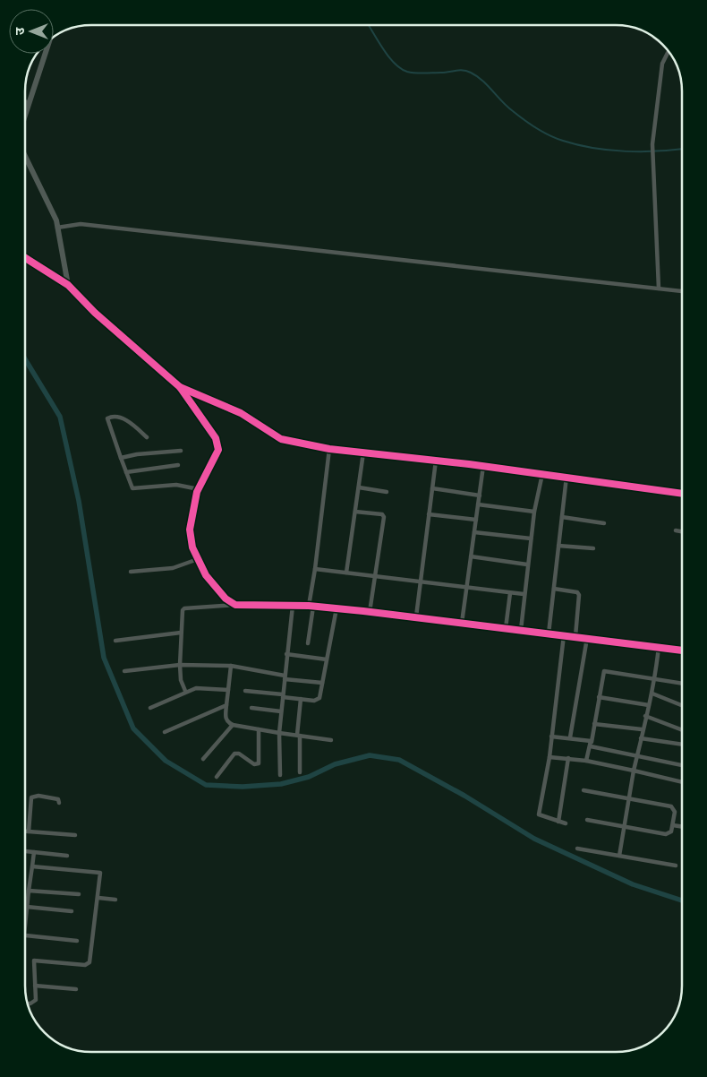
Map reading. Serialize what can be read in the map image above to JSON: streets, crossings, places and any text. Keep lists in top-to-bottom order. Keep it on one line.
{"north":"left"}
